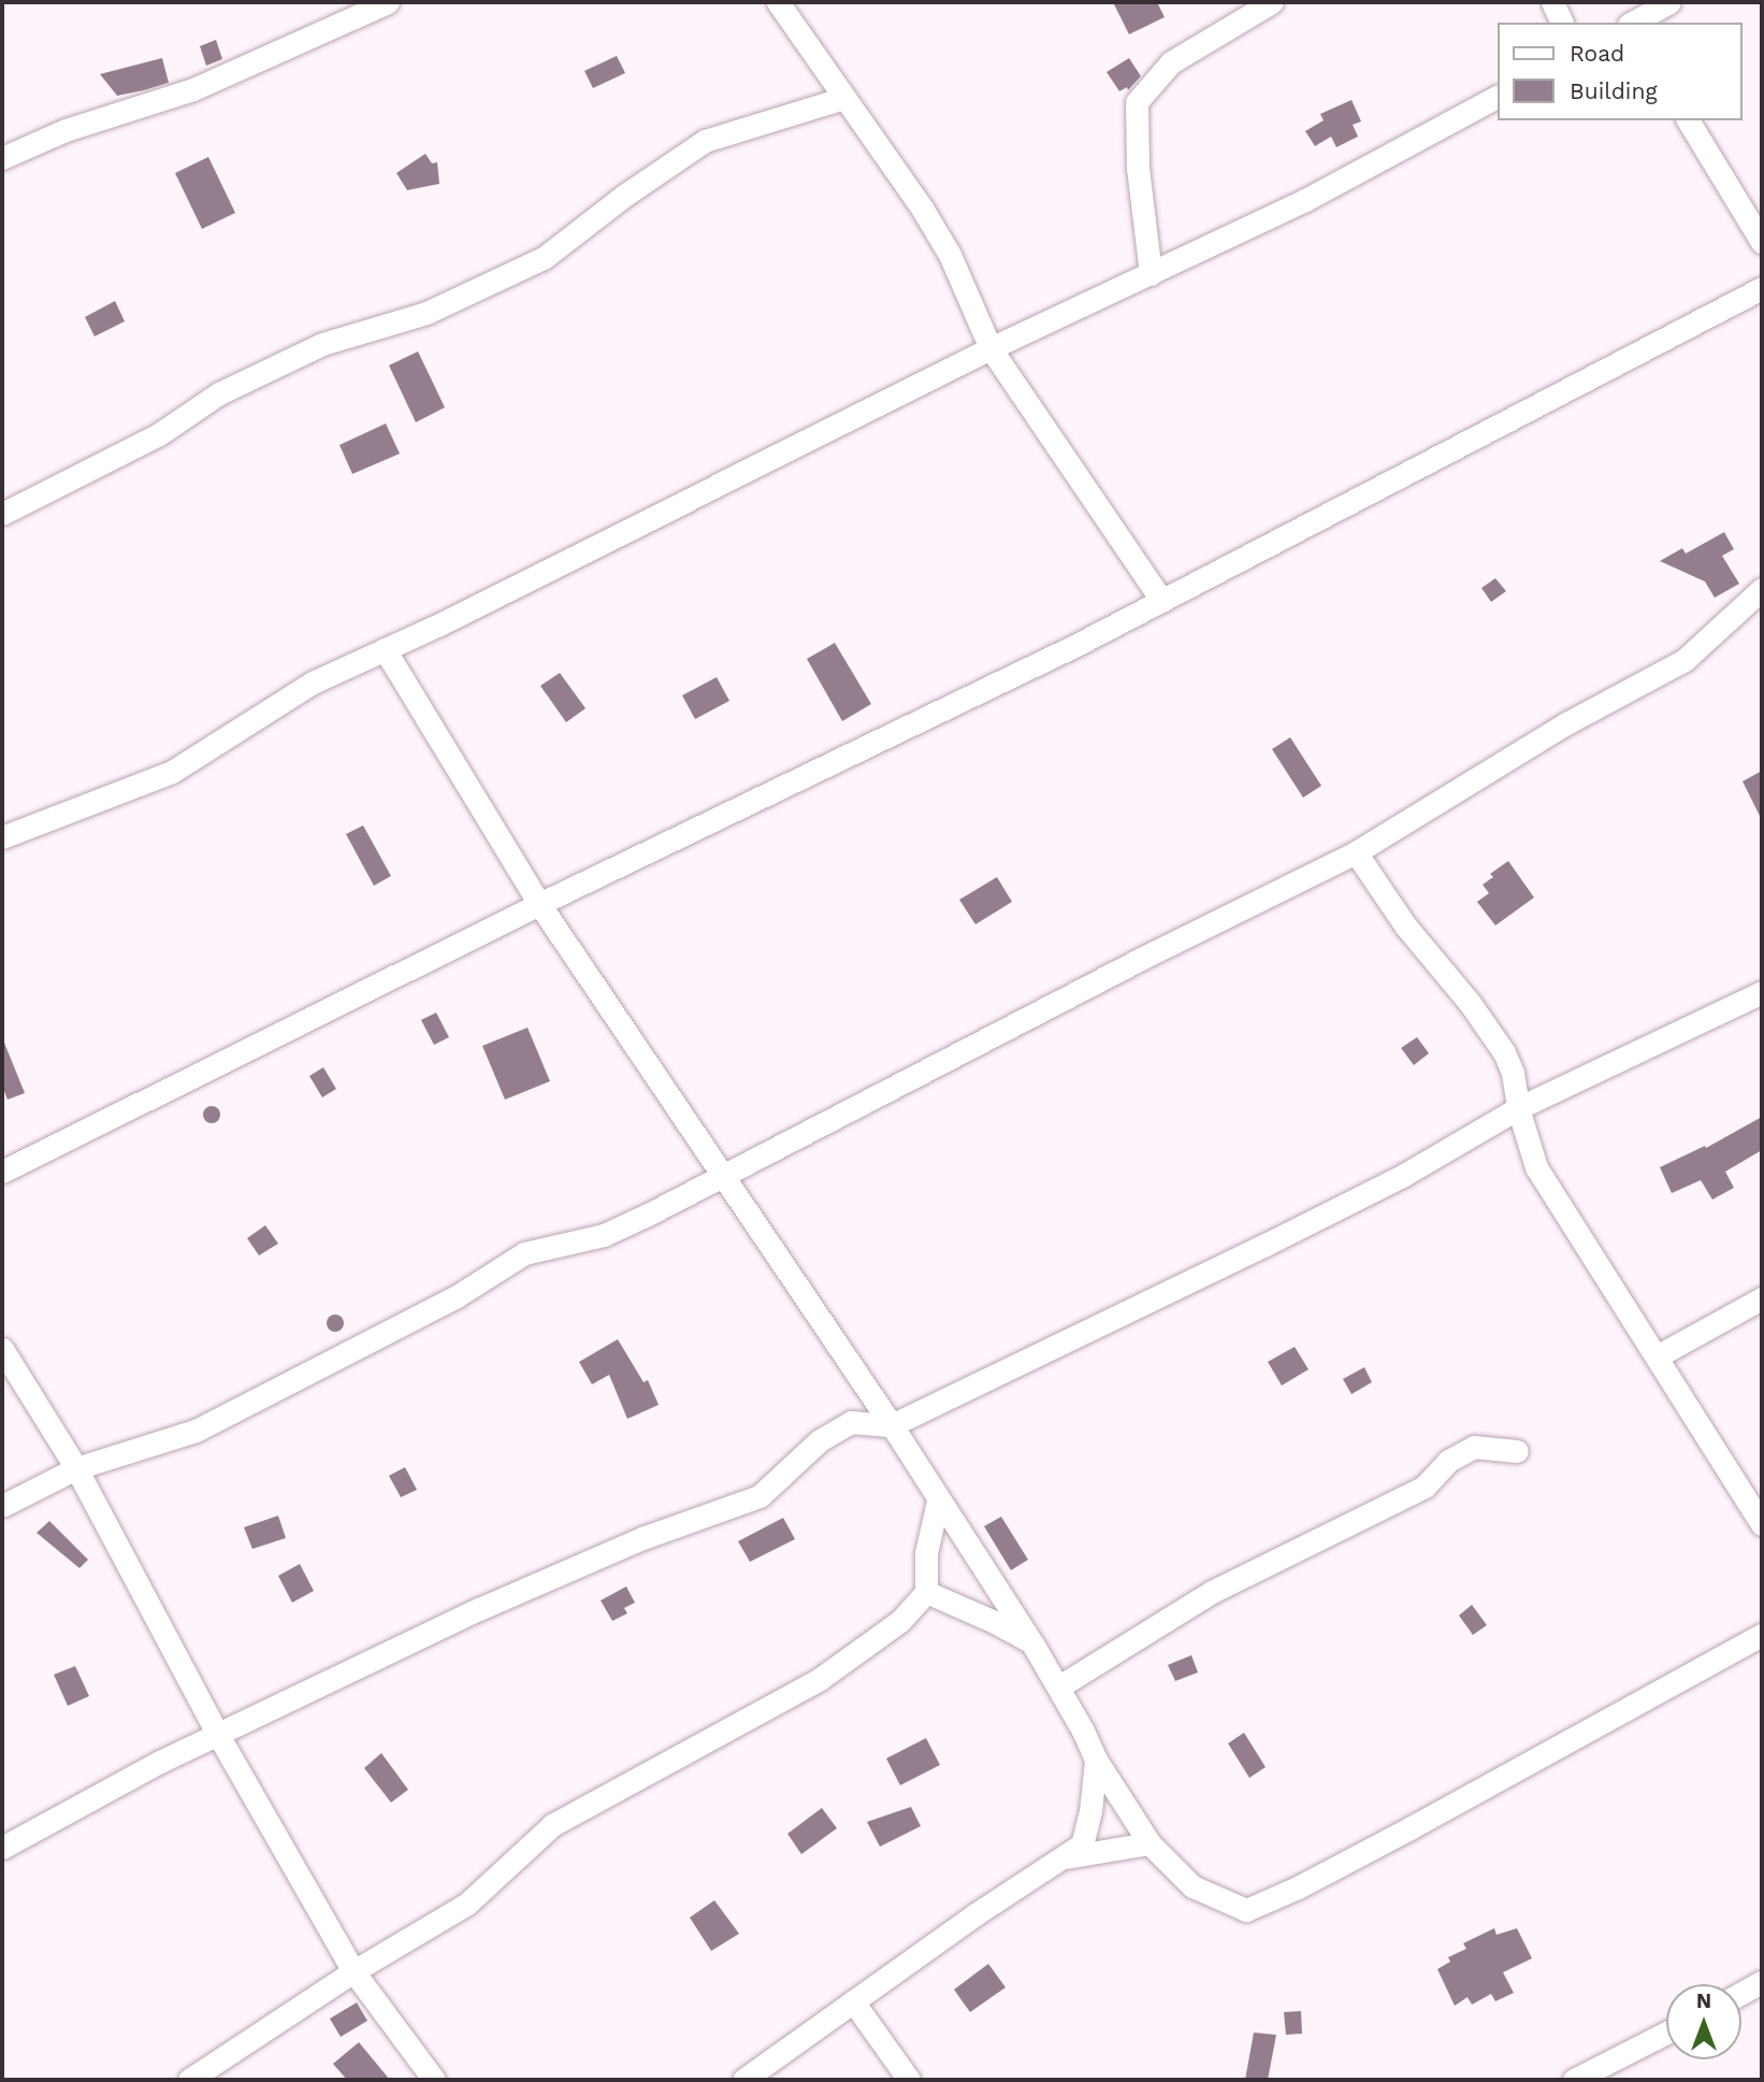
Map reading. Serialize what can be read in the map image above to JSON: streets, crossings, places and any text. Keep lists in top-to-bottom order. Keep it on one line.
{"legend":["Road","Building"],"north":"top"}
